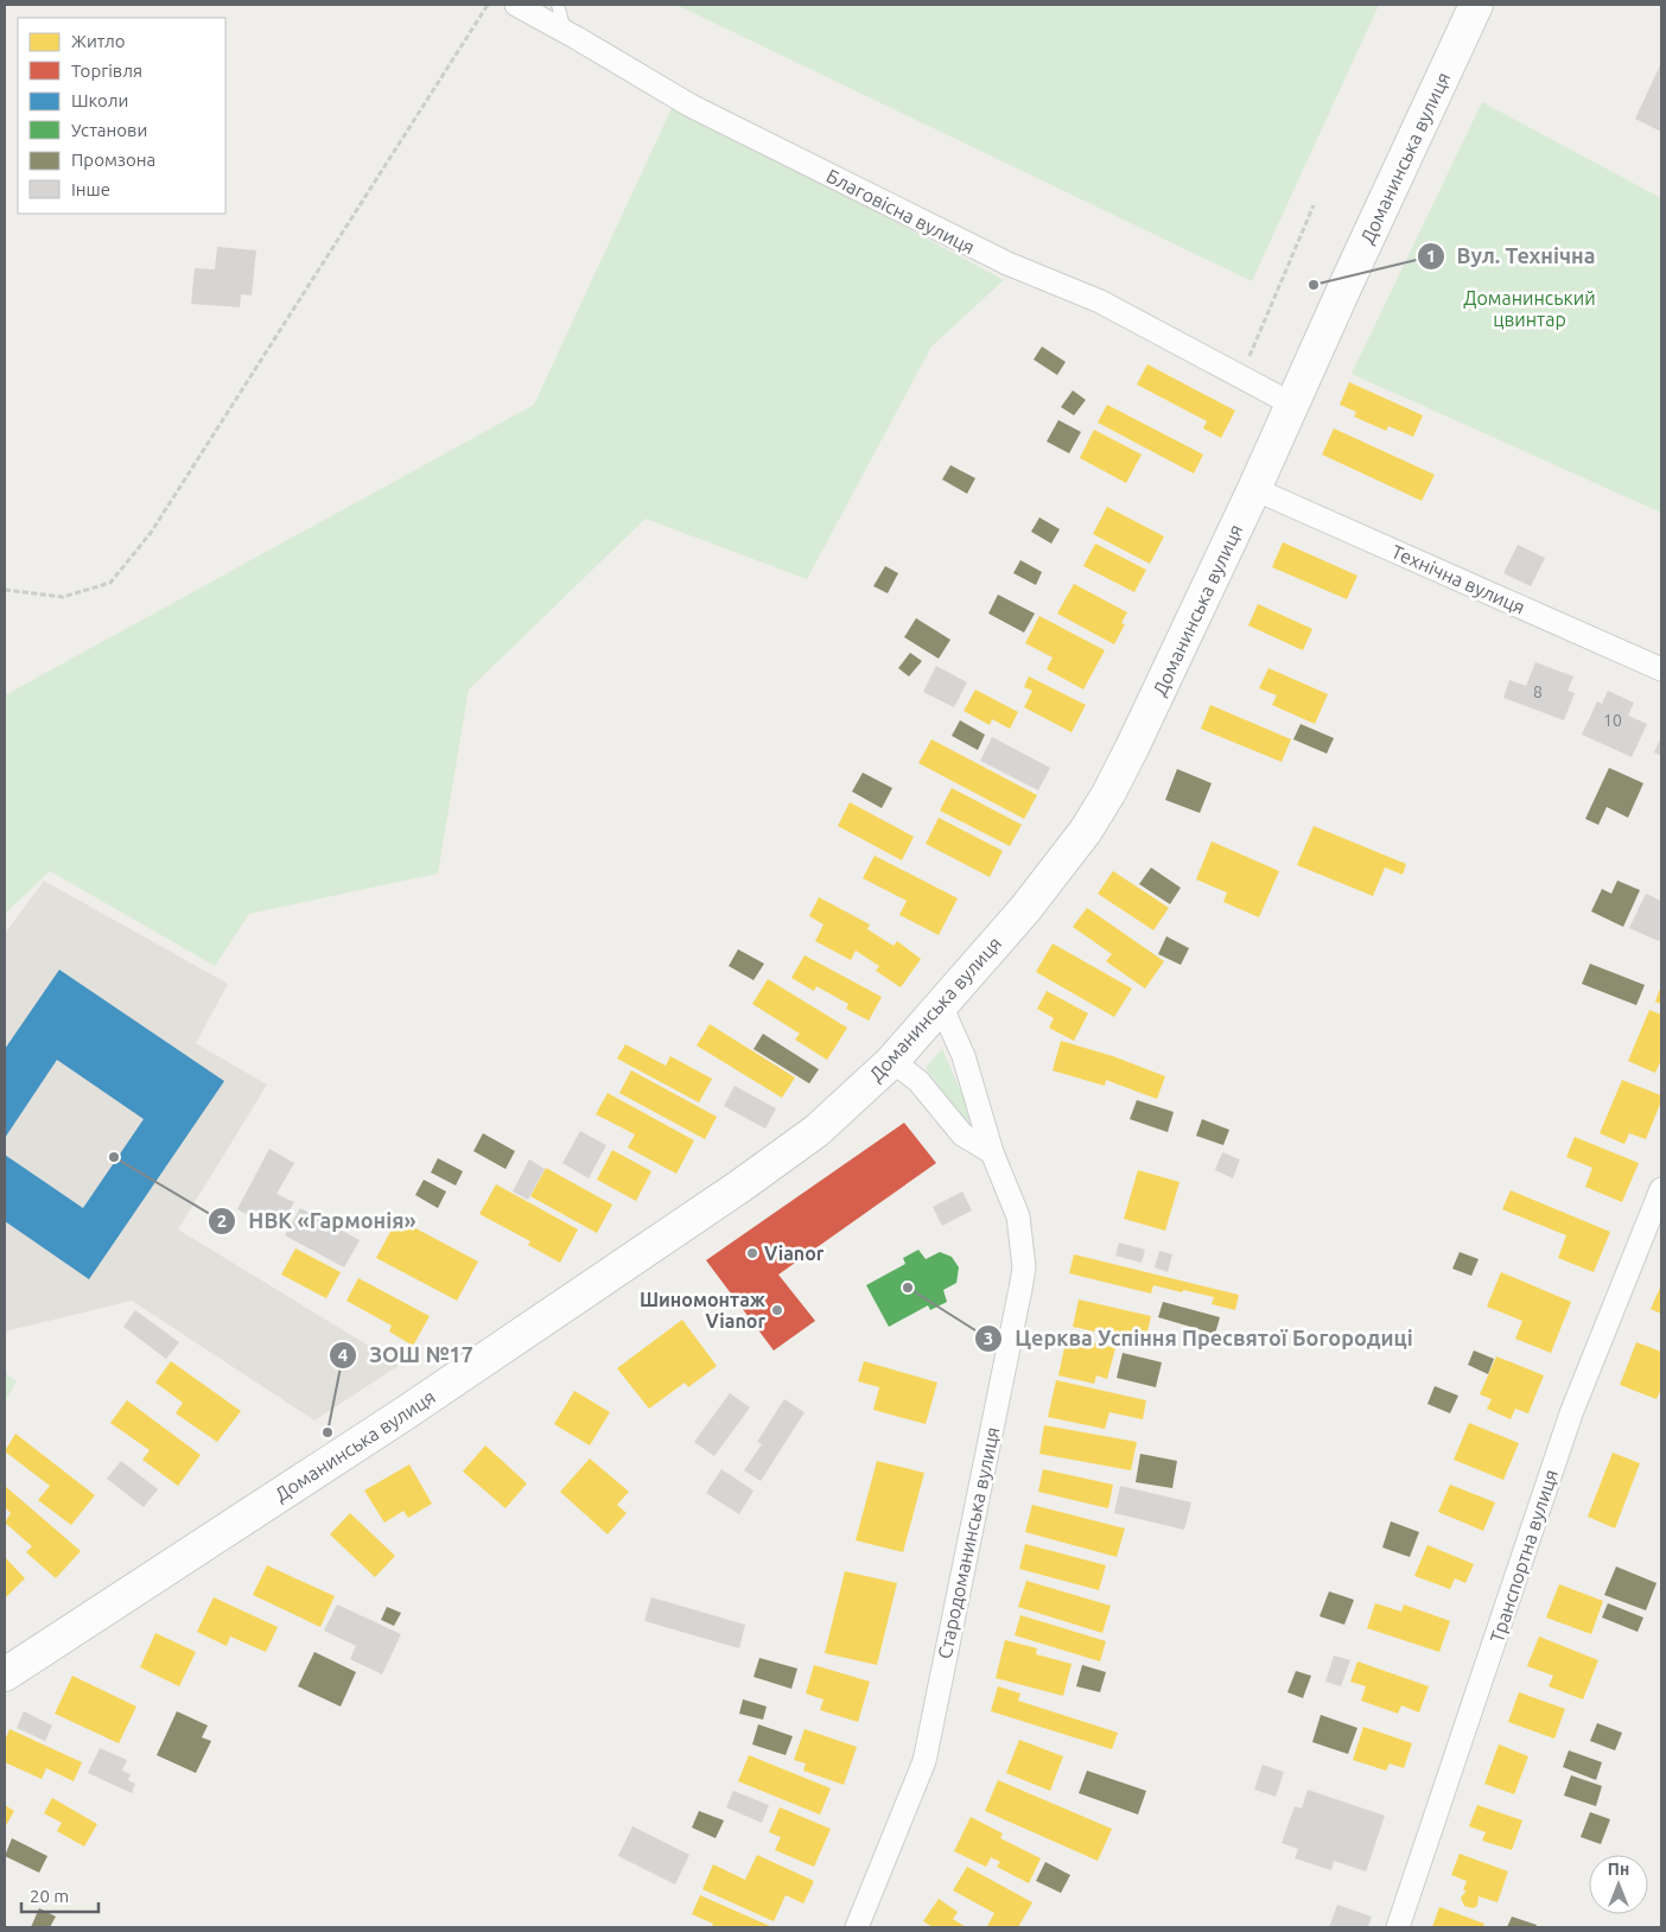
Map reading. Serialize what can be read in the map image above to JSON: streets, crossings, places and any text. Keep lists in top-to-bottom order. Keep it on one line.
{"streets":{"main road":["Доманинська вулиця"],"street":["Благовісна вулиця","Технічна вулиця","Стародоманинська вулиця","Транспортна вулиця"]},"crossings":[["Доманинська вулиця","Благовісна вулиця"],["Доманинська вулиця","Технічна вулиця"],["Доманинська вулиця","Стародоманинська вулиця"]],"parks":["Доманинський цвинтар"],"places":["Вул. Технічна","НВК «Гармонія»","Vianor","Церква Успіння Пресвятої Богородиці","Шиномонтаж Vianor","ЗОШ №17"],"house_numbers":["8","10"],"legend":["Житло","Торгівля","Школи","Установи","Промзона","Інше"],"scale_bar":"20 m","north":"top"}
